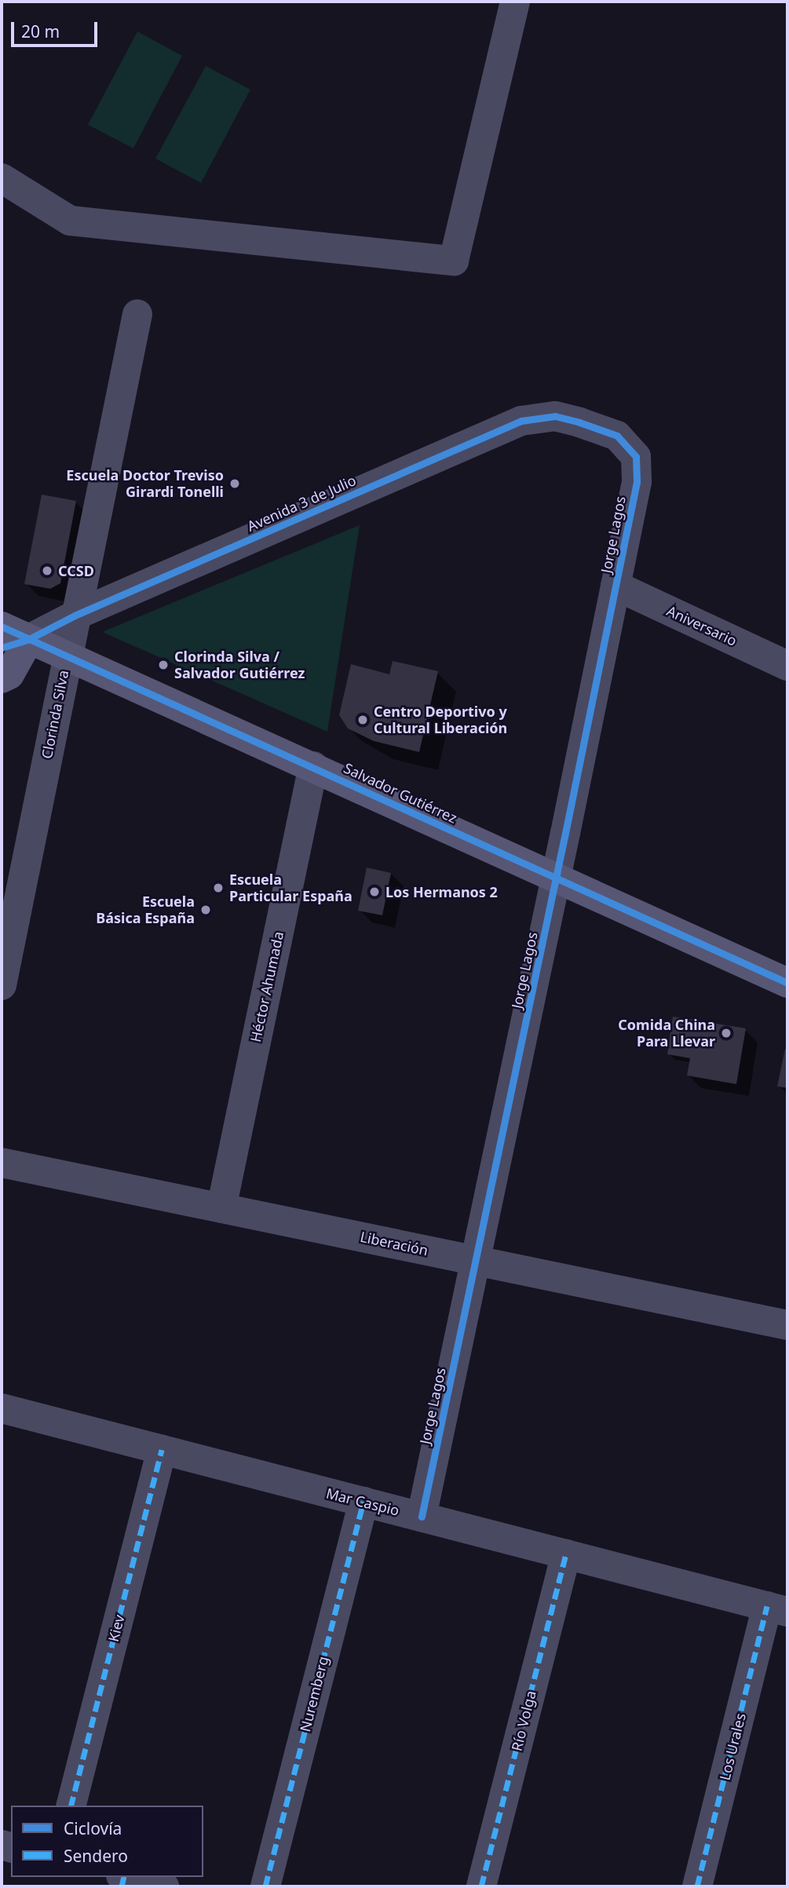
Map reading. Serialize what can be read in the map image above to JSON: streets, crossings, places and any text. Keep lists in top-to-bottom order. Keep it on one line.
{"streets":{"main road":["Salvador Gutiérrez"],"street":["Avenida 3 de Julio","Jorge Lagos","Aniversario","Clorinda Silva","Héctor Ahumada","Liberación","Mar Caspio","Kiev","Nuremberg","Río Volga","Los Urales"]},"crossings":[["Avenida 3 de Julio","Jorge Lagos"],["Avenida 3 de Julio","Clorinda Silva"],["Avenida 3 de Julio","Salvador Gutiérrez"],["Jorge Lagos","Aniversario"],["Jorge Lagos","Salvador Gutiérrez"],["Jorge Lagos","Liberación"],["Jorge Lagos","Mar Caspio"],["Clorinda Silva","Salvador Gutiérrez"],["Salvador Gutiérrez","Héctor Ahumada"],["Héctor Ahumada","Liberación"],["Mar Caspio","Kiev"],["Mar Caspio","Nuremberg"],["Mar Caspio","Río Volga"],["Mar Caspio","Los Urales"]],"places":["Escuela Doctor Treviso Girardi Tonelli","CCSD","Clorinda Silva / Salvador Gutiérrez","Centro Deportivo y Cultural Liberación","Escuela Particular España","Los Hermanos 2","Escuela Básica España","Comida China Para Llevar"],"legend":["Ciclovía","Sendero"],"scale_bar":"20 m"}
